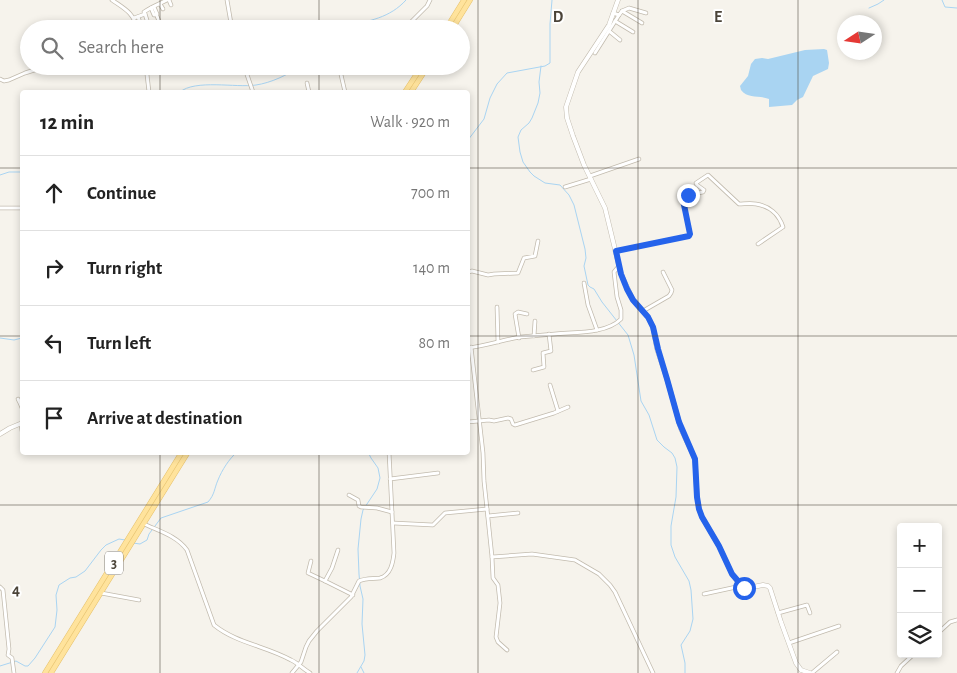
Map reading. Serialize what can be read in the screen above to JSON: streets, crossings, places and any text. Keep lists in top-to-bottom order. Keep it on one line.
{"streets":{"main road":["3"]},"north":"left","page":{"search":"Search here","heading":["12 min","Walk · 920 m"],"list":[["Continue","700 m"],["Turn right","140 m"],["Turn left","80 m"],"Arrive at destination"],"map_buttons":["+","−"]},"grid":{"columns":["D","E"],"rows":["4"]}}
